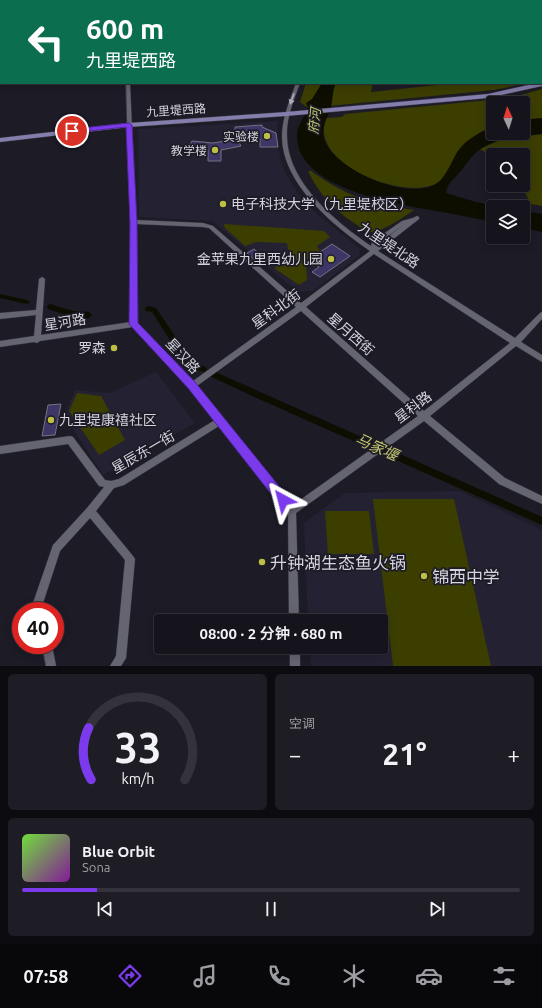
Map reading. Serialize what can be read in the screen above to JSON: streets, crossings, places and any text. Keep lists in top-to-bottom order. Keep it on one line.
{"streets":{"main road":["九里堤西路"],"street":["九里堤北路","星科北街","星河路","星月西街","星汉路","星科路","星辰东一街"]},"crossings":[["九里堤北路","星科北街"],["九里堤北路","星科路"],["星科北街","星月西街"],["星科北街","星汉路"],["星河路","星汉路"],["星月西街","星科路"],["星汉路","星科路"],["星汉路","星辰东一街"]],"water":["府河","马家堰"],"places":["实验楼","教学楼","电子科技大学（九里堤校区）","金苹果九里西幼儿园","罗森","九里堤康禧社区","升钟湖生态鱼火锅","锦西中学"],"north":"top","page":{"turn":["600 m","九里堤西路"],"limit":"40","trip":"08:00 · 2 分钟 · 680 m","tile":"空调","heat":["−","21°","+"],"song":["Blue Orbit","Sona"],"tabs":"07:58","gauge":["33","km/h"]}}
